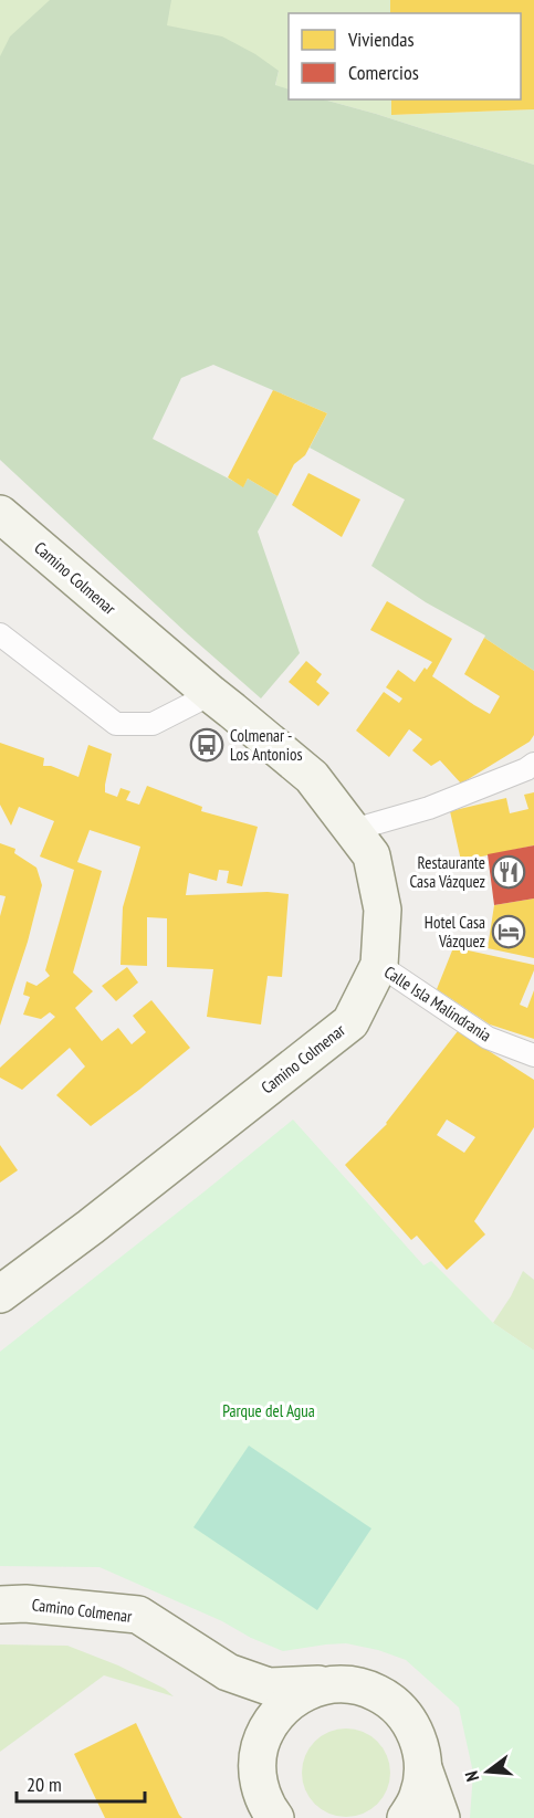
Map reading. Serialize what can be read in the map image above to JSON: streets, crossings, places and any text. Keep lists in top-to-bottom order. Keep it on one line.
{"streets":{"main road":["Camino Colmenar"],"lane":["Calle Isla Malindrania"]},"crossings":[["Camino Colmenar","Calle Isla Malindrania"]],"parks":["Parque del Agua"],"places":{"bus stop":["Colmenar - Los Antonios"],"restaurant":["Restaurante Casa Vázquez"],"hotel":["Hotel Casa Vázquez"]},"legend":["Viviendas","Comercios"],"scale_bar":"20 m","north":"left"}
